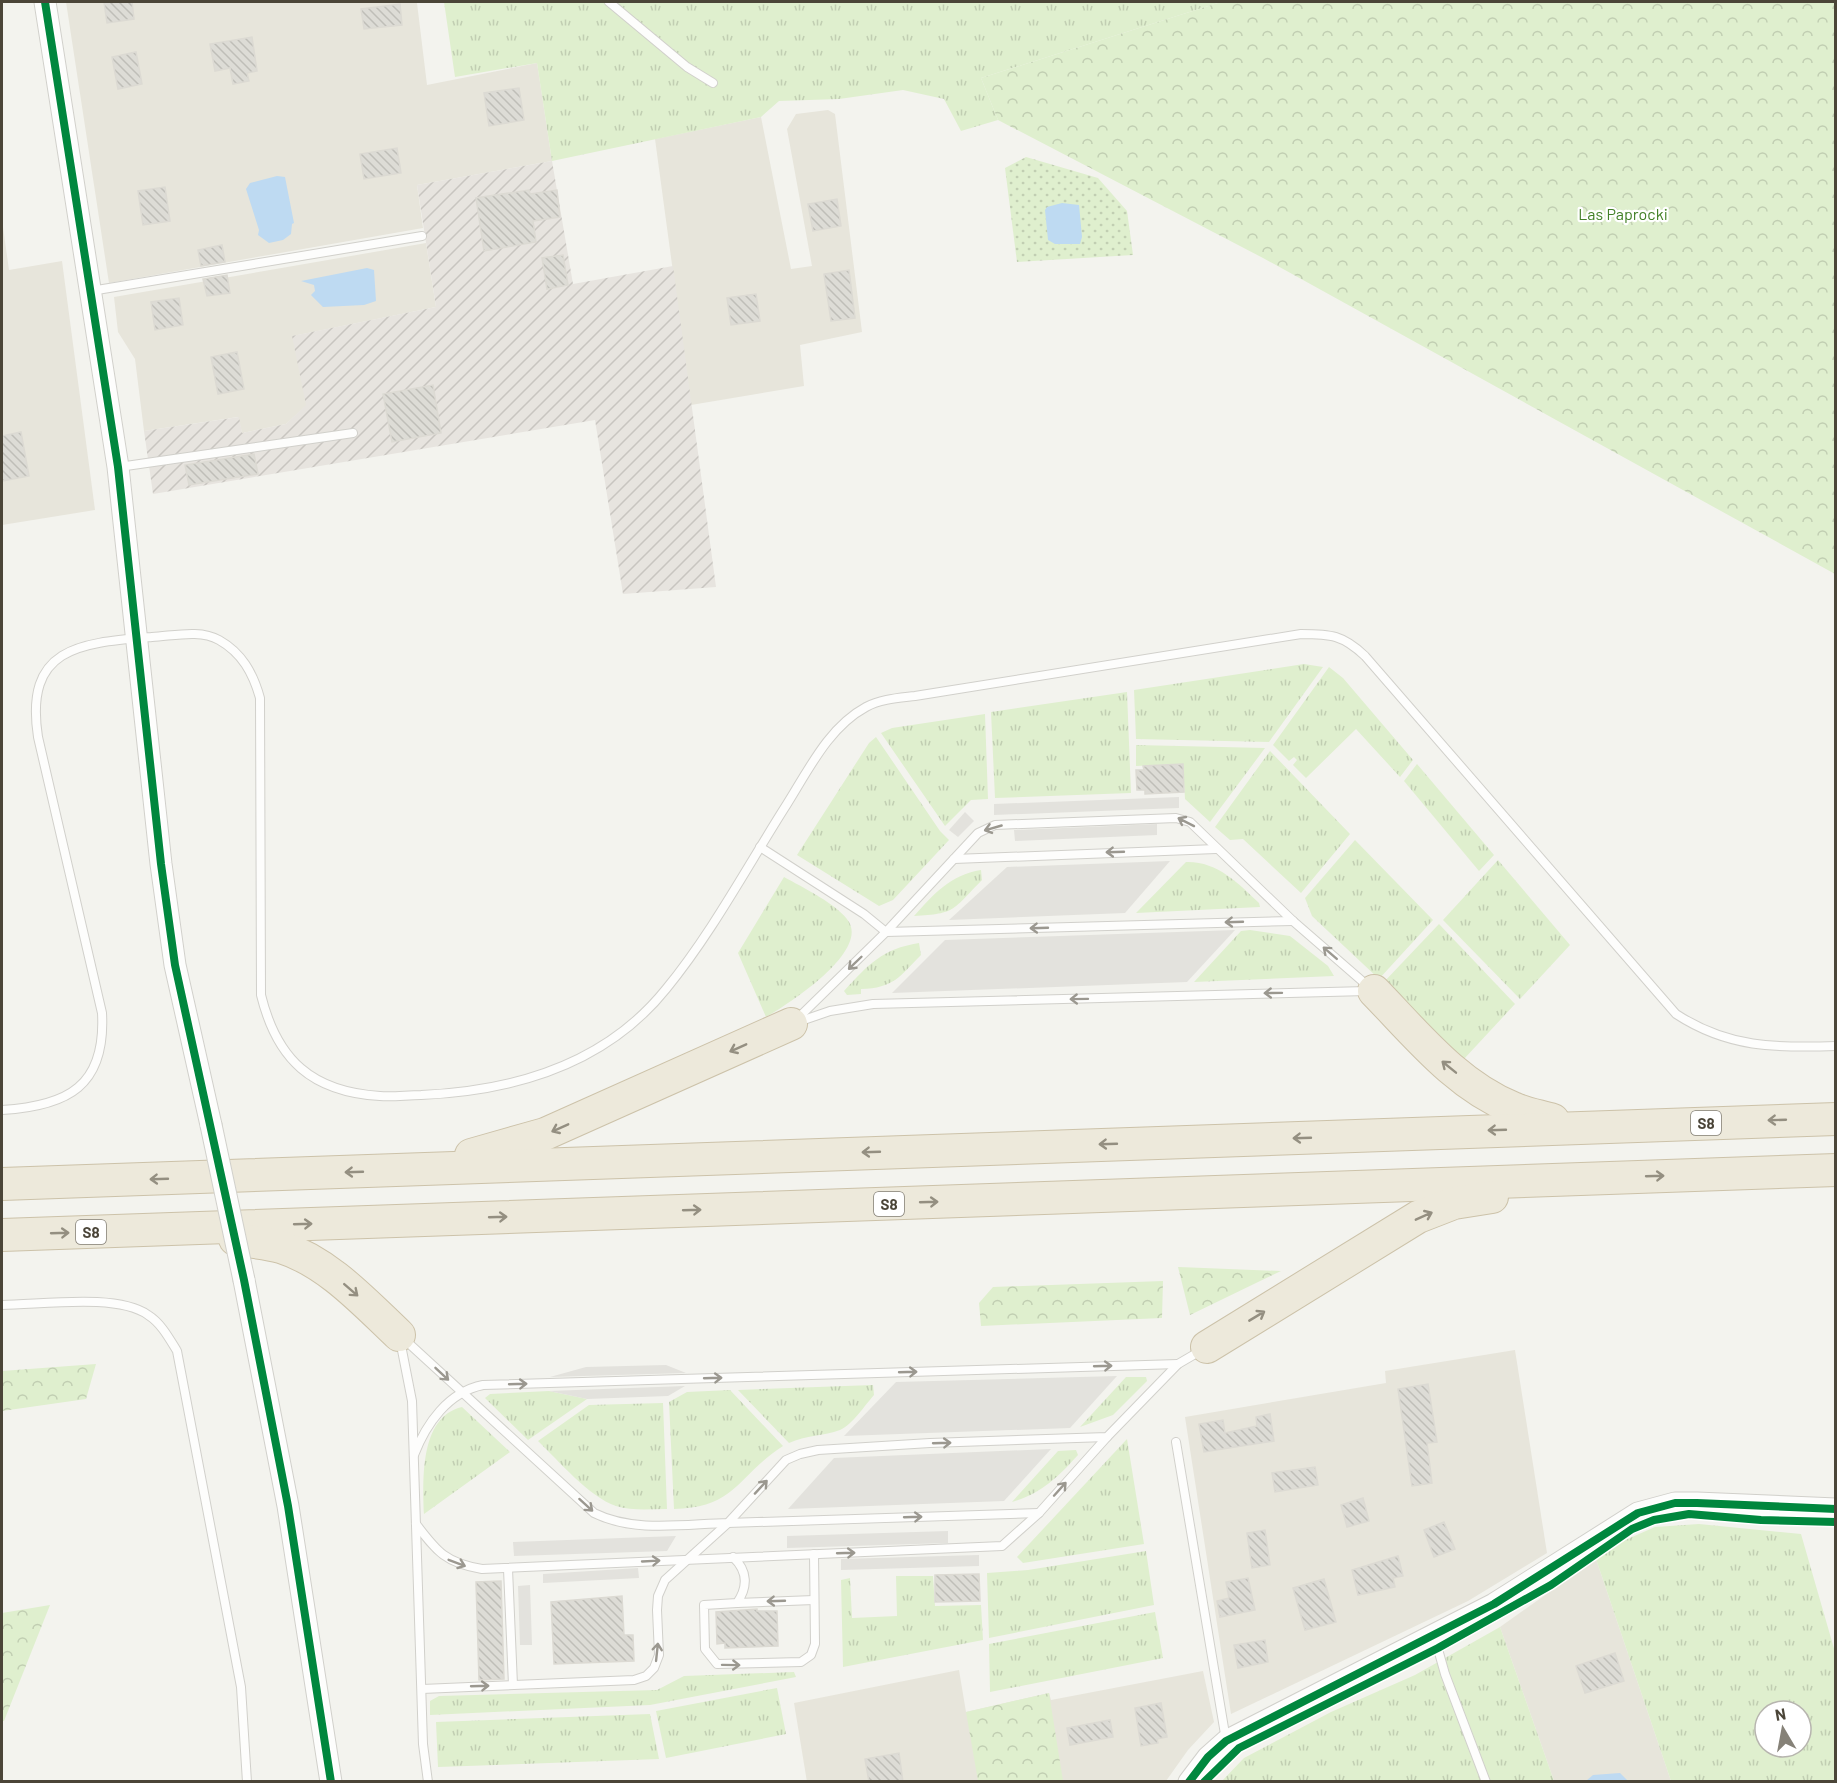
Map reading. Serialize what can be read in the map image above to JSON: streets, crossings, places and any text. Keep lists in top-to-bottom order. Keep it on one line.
{"streets":{"highway":["S8"]},"parks":["Las Paprocki"],"north":"top"}
